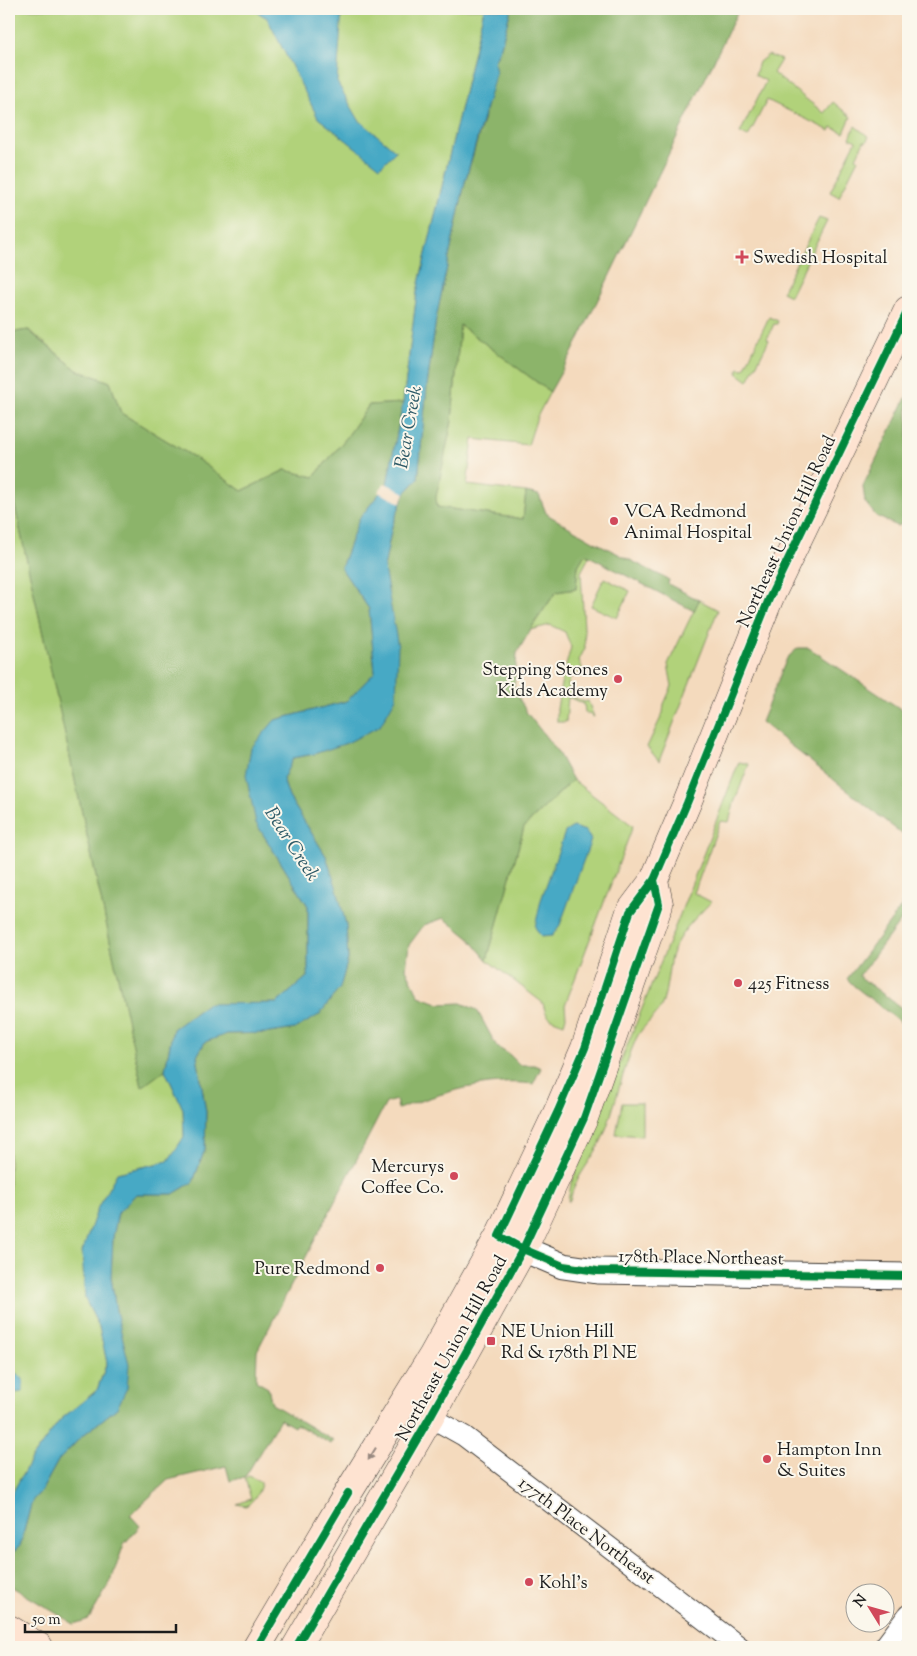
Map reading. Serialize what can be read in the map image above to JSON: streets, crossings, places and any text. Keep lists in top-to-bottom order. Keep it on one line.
{"streets":{"main road":["Northeast Union Hill Road"],"street":["178th Place Northeast","177th Place Northeast"]},"crossings":[["Northeast Union Hill Road","178th Place Northeast"],["Northeast Union Hill Road","177th Place Northeast"]],"water":["Bear Creek"],"places":{"health":["Swedish Hospital"],"other":["VCA Redmond Animal Hospital","Stepping Stones Kids Academy","425 Fitness","Mercurys Coffee Co.","Pure Redmond","Hampton Inn & Suites","Kohl's"],"transit":["NE Union Hill Rd & 178th Pl NE"]},"scale_bar":"50 m","north":"top left"}
